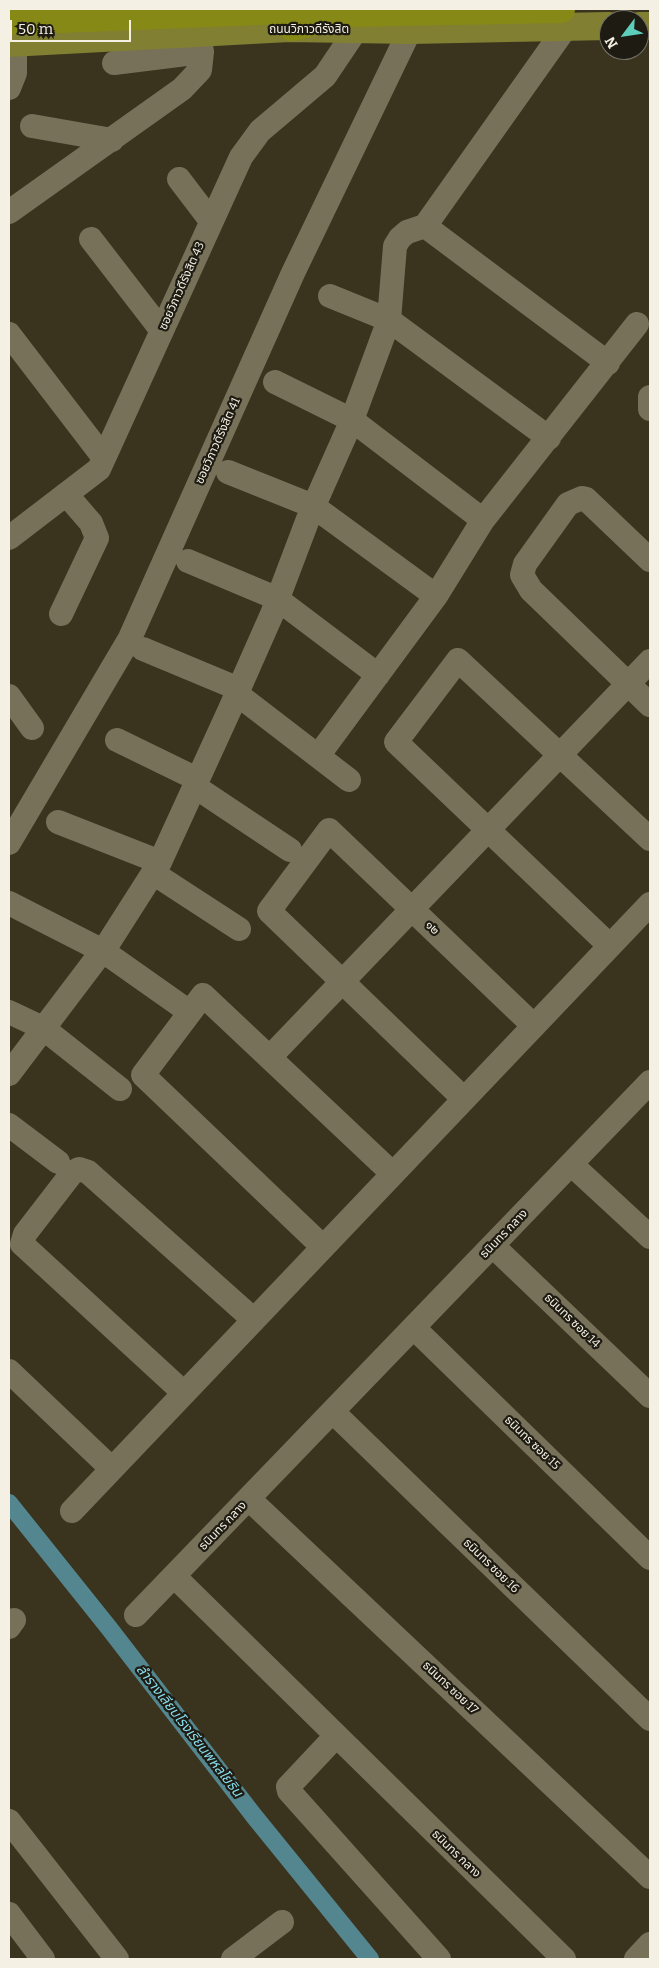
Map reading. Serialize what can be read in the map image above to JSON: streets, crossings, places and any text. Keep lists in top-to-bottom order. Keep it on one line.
{"streets":{"highway":["ถนนวิภาวดีรังสิต"],"street":["ซอยวิภาวดีรังสิต 43","ซอยวิภาวดีรังสิต 41","๑๒","ธนินทร กลาง","ธนินทร ซอย 14","ธนินทร ซอย 15","ธนินทร ซอย 16","ธนินทร ซอย 17"]},"crossings":[["ถนนวิภาวดีรังสิต","ซอยวิภาวดีรังสิต 43"],["ถนนวิภาวดีรังสิต","ซอยวิภาวดีรังสิต 41"],["ธนินทร กลาง","ธนินทร ซอย 14"],["ธนินทร กลาง","ธนินทร ซอย 15"],["ธนินทร กลาง","ธนินทร ซอย 16"],["ธนินทร กลาง","ธนินทร ซอย 17"]],"water":["ลำรางเลียบโรงเรียนพหลโยธิน"],"scale_bar":"50 m","north":"bottom left"}
